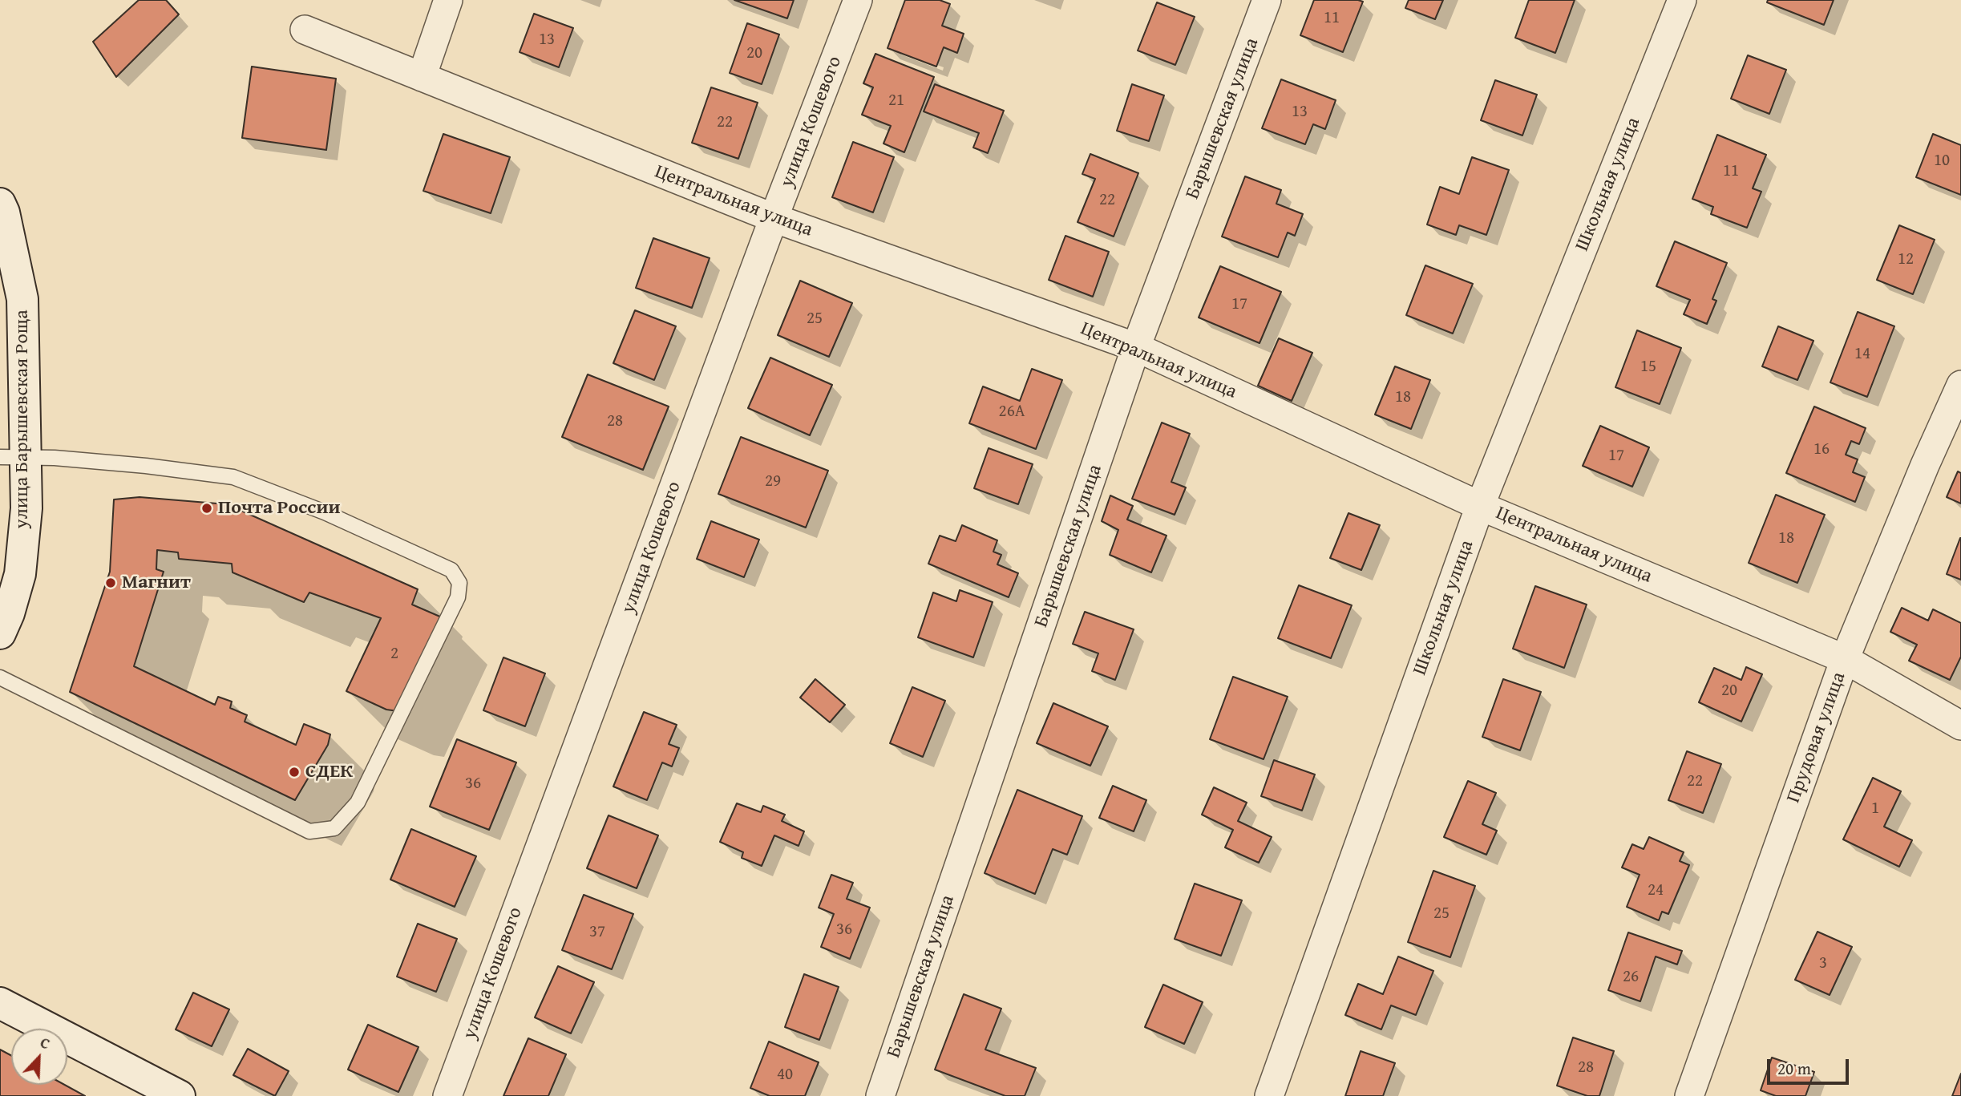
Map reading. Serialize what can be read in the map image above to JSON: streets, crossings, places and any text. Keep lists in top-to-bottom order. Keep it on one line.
{"streets":{"street":["Барышевская улица","улица Кошевого","Школьная улица","Центральная улица","улица Барышевская Роща","Прудовая улица"]},"crossings":[["Барышевская улица","Центральная улица"],["улица Кошевого","Центральная улица"],["Школьная улица","Центральная улица"],["Центральная улица","Прудовая улица"]],"places":["Почта России","Магнит","СДЕК"],"house_numbers":["11","13","20","21","13","22","10","11","22","12","17","25","14","15","18","26А","28","16","17","29","18","2","20","22","36","1","24","25","36","37","3","26","28","40"],"scale_bar":"20 m","north":"top right"}
